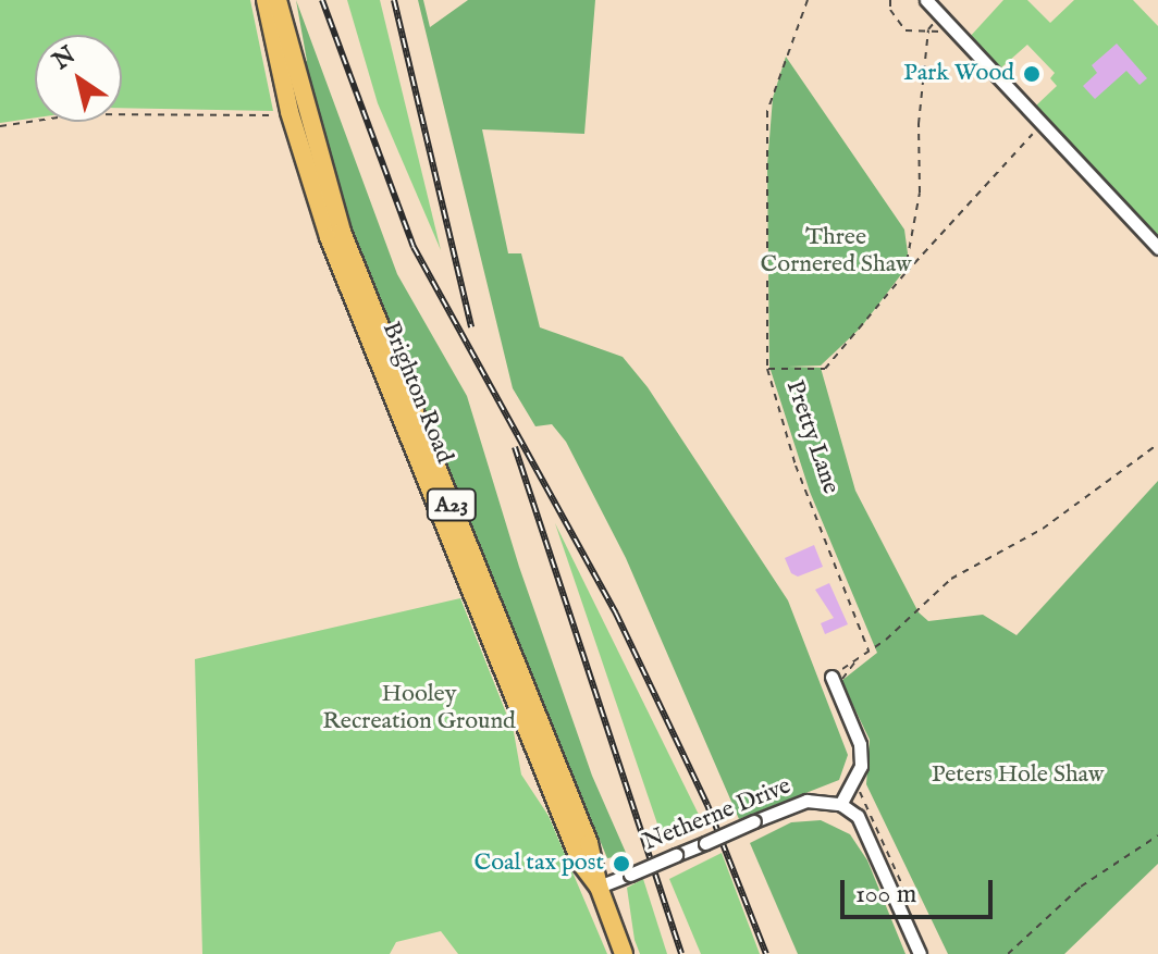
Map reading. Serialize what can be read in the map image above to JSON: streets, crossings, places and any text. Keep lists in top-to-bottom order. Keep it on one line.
{"streets":{"highway":["Brighton Road","A23"],"street":["Netherne Drive"],"path":["Pretty Lane"]},"crossings":[["Brighton Road","Netherne Drive"]],"parks":["Three Cornered Shaw","Hooley Recreation Ground","Peters Hole Shaw"],"places":["Park Wood","Coal tax post"],"scale_bar":"100 m","north":"top left"}
